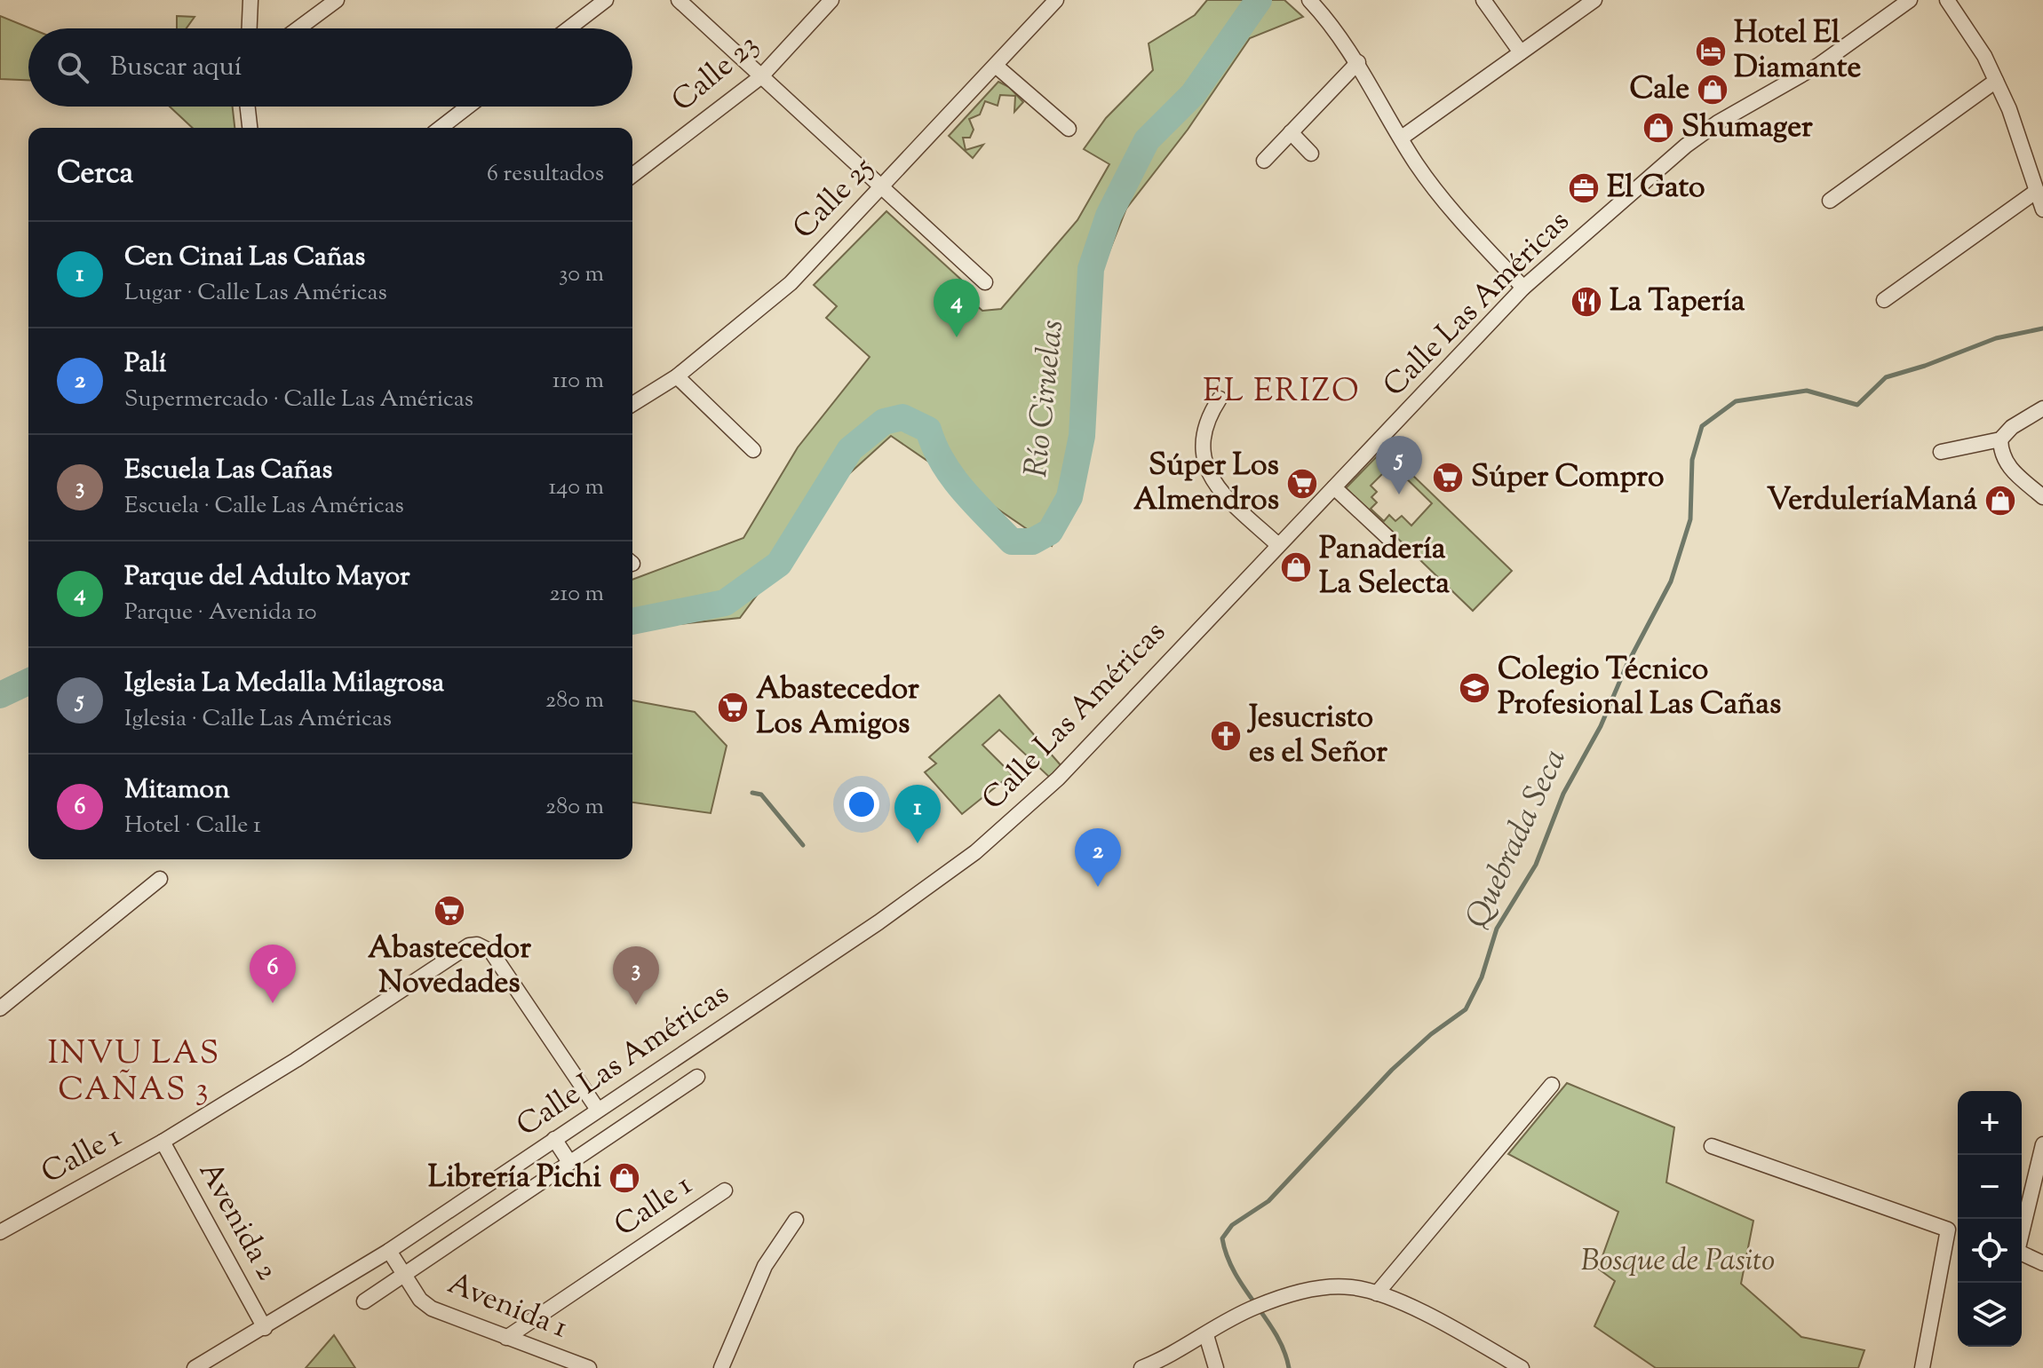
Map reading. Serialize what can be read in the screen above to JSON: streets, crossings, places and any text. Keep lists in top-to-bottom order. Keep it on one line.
{"streets":{"street":["Calle 23","Calle 25","Calle Las Américas","Calle 1","Avenida 2","Avenida 1"]},"crossings":[["Calle Las Américas","Calle 1"],["Calle Las Américas","Avenida 2"],["Calle Las Américas","Avenida 1"],["Calle 1","Avenida 2"],["Calle 1","Avenida 1"]],"districts":["EL ERIZO","INVU LAS CAÑAS 3"],"water":["Río Ciruelas","Quebrada Seca"],"parks":["Bosque de Pasito"],"places":{"hotel":["Hotel El Diamante"],"shop":["Cale","Shumager","VerduleríaManá","Panadería La Selecta","Librería Pichi"],"office":["El Gato"],"restaurant":["La Tapería"],"supermarket":["Súper Compro","Súper Los Almendros","Abastecedor Los Amigos","Abastecedor Novedades"],"school or university":["Colegio Técnico Profesional Las Cañas"],"church":["Jesucristo es el Señor"]},"page":{"search":"Buscar aquí","heading":["Cerca","6 resultados"],"list":[{"mark":"1","name":"Cen Cinai Las Cañas","note":"Lugar · Calle Las Américas","value":"30 m"},{"mark":"2","name":"Palí","note":"Supermercado · Calle Las Américas","value":"110 m"},{"mark":"3","name":"Escuela Las Cañas","note":"Escuela · Calle Las Américas","value":"140 m"},{"mark":"4","name":"Parque del Adulto Mayor","note":"Parque · Avenida 10","value":"210 m"},{"mark":"5","name":"Iglesia La Medalla Milagrosa","note":"Iglesia · Calle Las Américas","value":"280 m"},{"mark":"6","name":"Mitamon","note":"Hotel · Calle 1","value":"280 m"}],"pins":["4","5","1","2","6","3"],"map_buttons":["+","−"]}}
